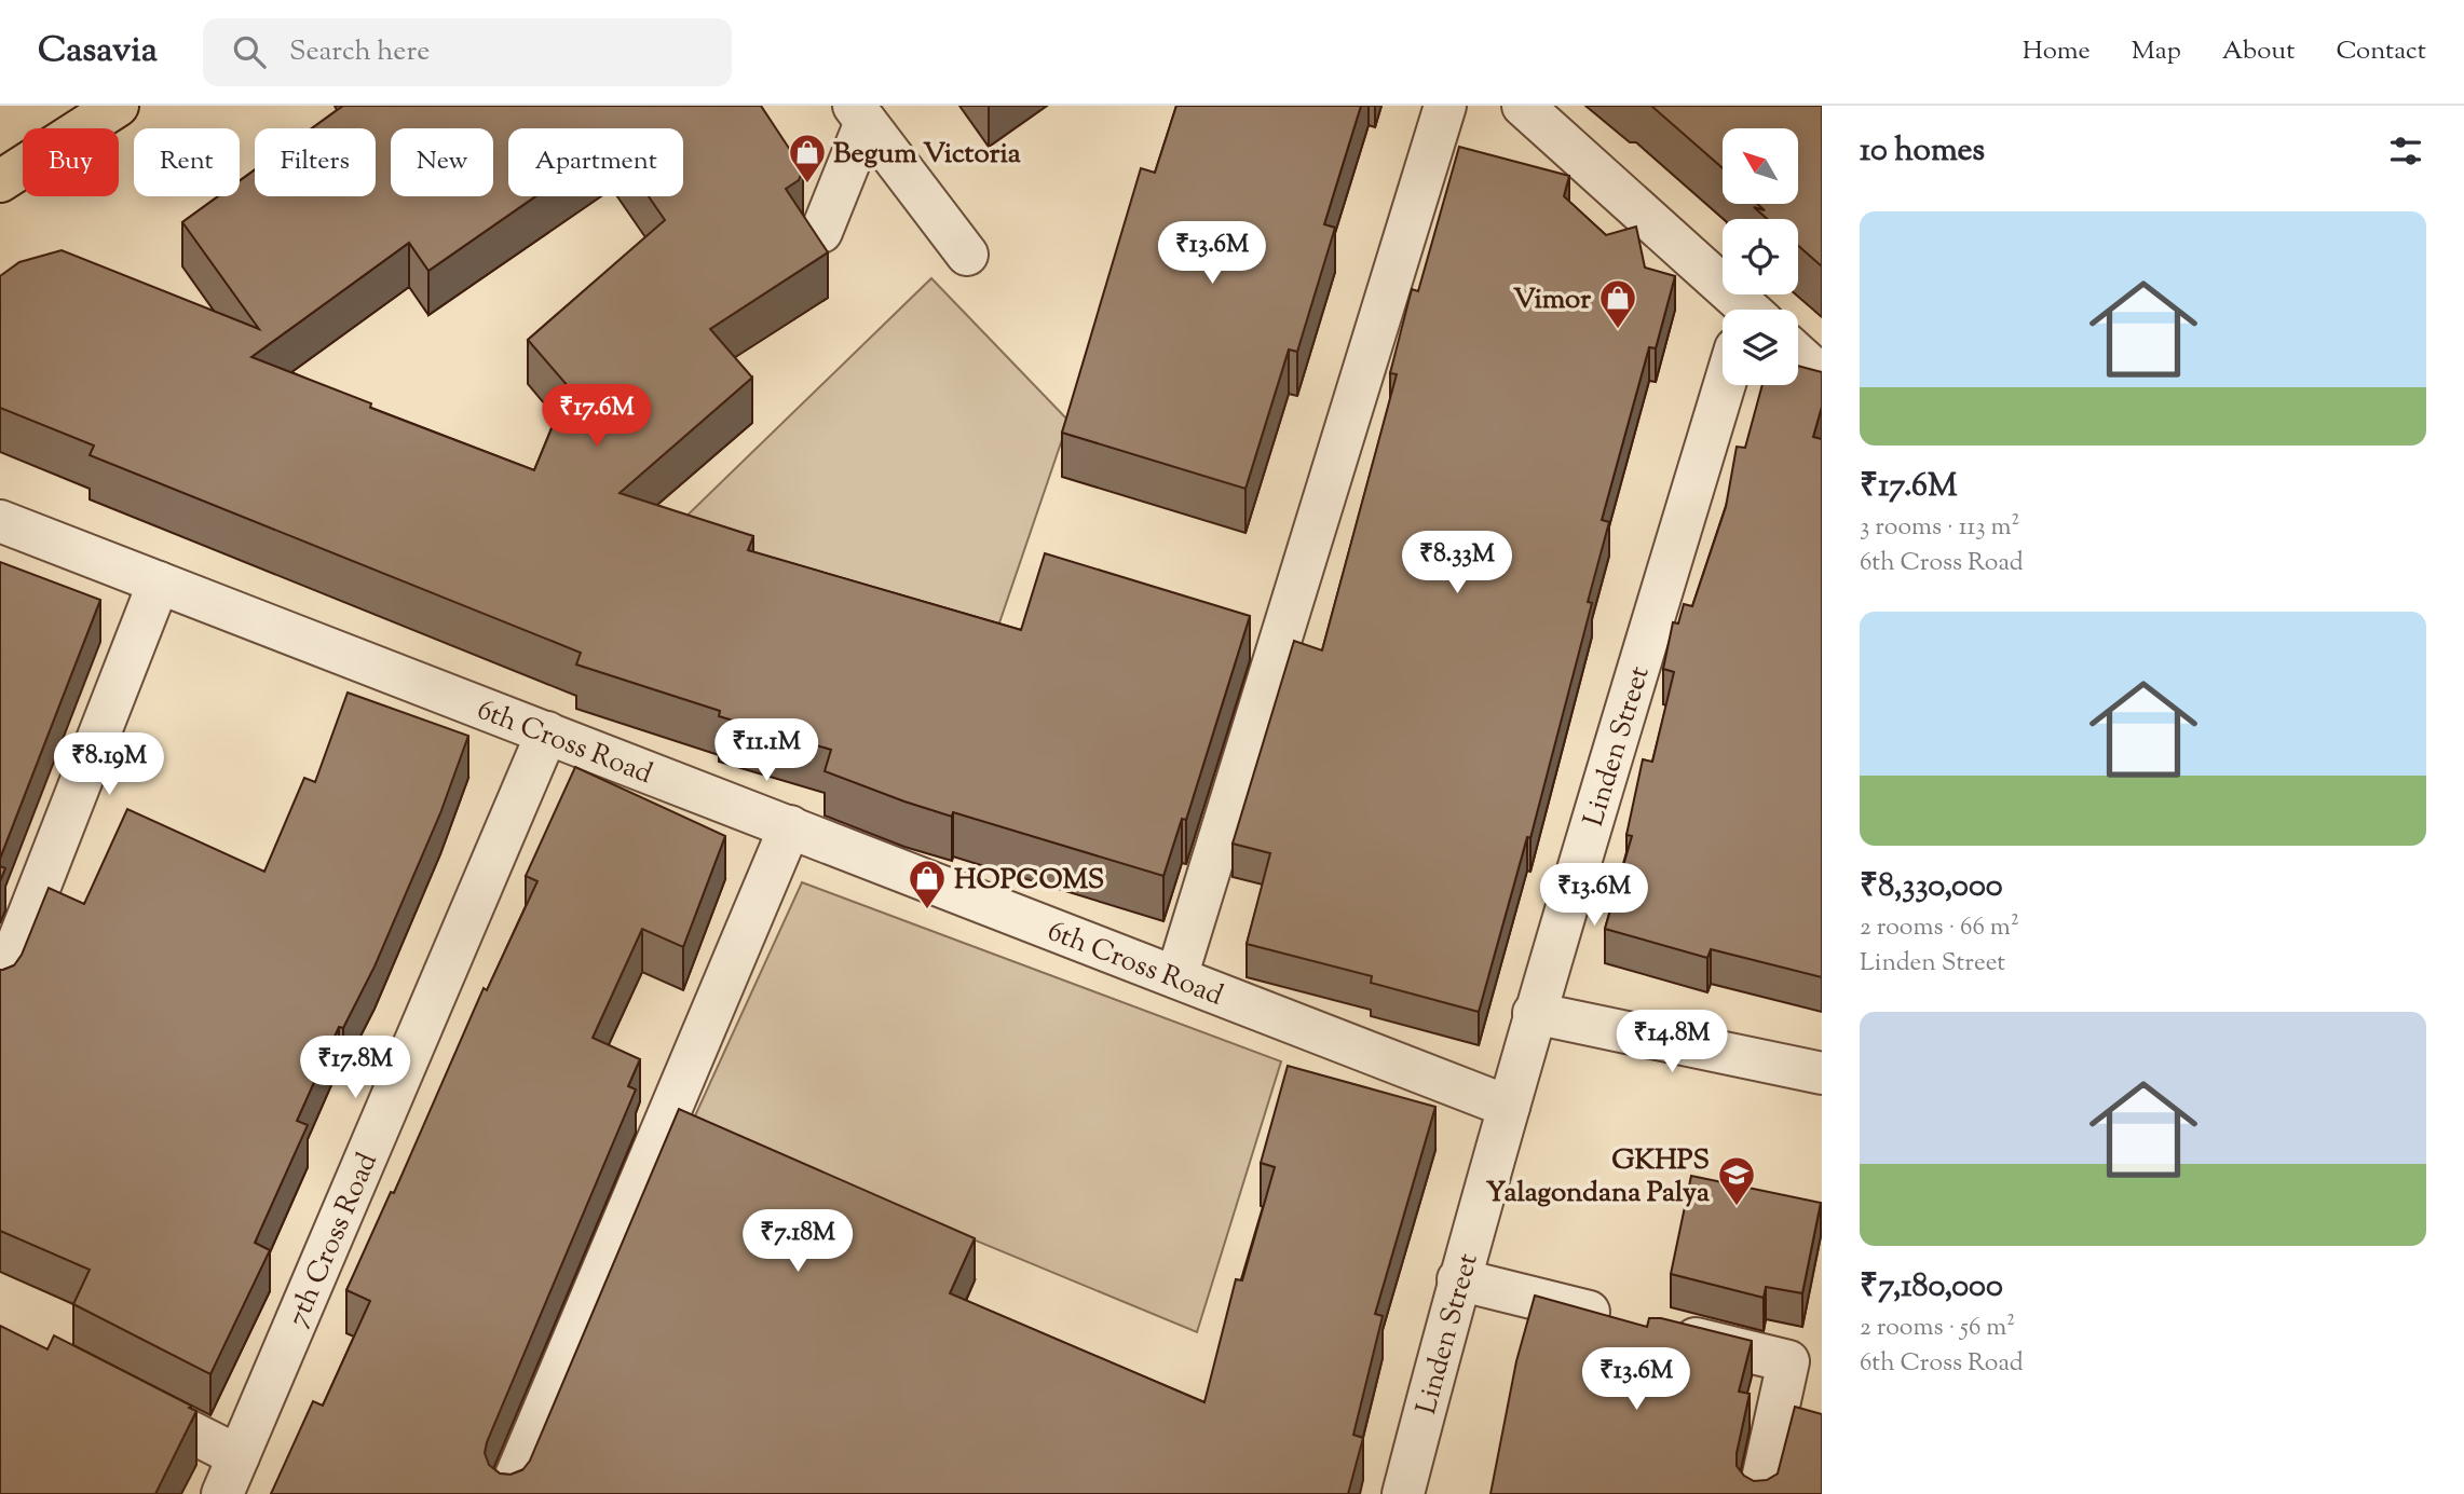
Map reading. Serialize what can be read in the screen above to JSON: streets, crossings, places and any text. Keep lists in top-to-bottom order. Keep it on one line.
{"streets":{"street":["6th Cross Road","Linden Street","7th Cross Road"]},"crossings":[["6th Cross Road","Linden Street"],["6th Cross Road","7th Cross Road"]],"places":{"shop":["Begum Victoria","Vimor","HOPCOMS"],"school or university":["GKHPS Yalagondana Palya"]},"north":"top left","page":{"header":"Casavia","search":"Search here","nav":["Home","Map","About","Contact"],"heading":"10 homes","chip":["Buy","Rent","Filters","New","Apartment"],"list":[{"name":"₹17.6M","note":"3 rooms · 113 m² · 6th Cross Road"},{"name":"₹8,330,000","note":"2 rooms · 66 m² · Linden Street"},{"name":"₹7,180,000","note":"2 rooms · 56 m² · 6th Cross Road"}],"price":["₹13.6M","₹17.6M","₹8.33M","₹11.1M","₹8.19M","₹13.6M","₹14.8M","₹17.8M","₹7.18M","₹13.6M"]}}
